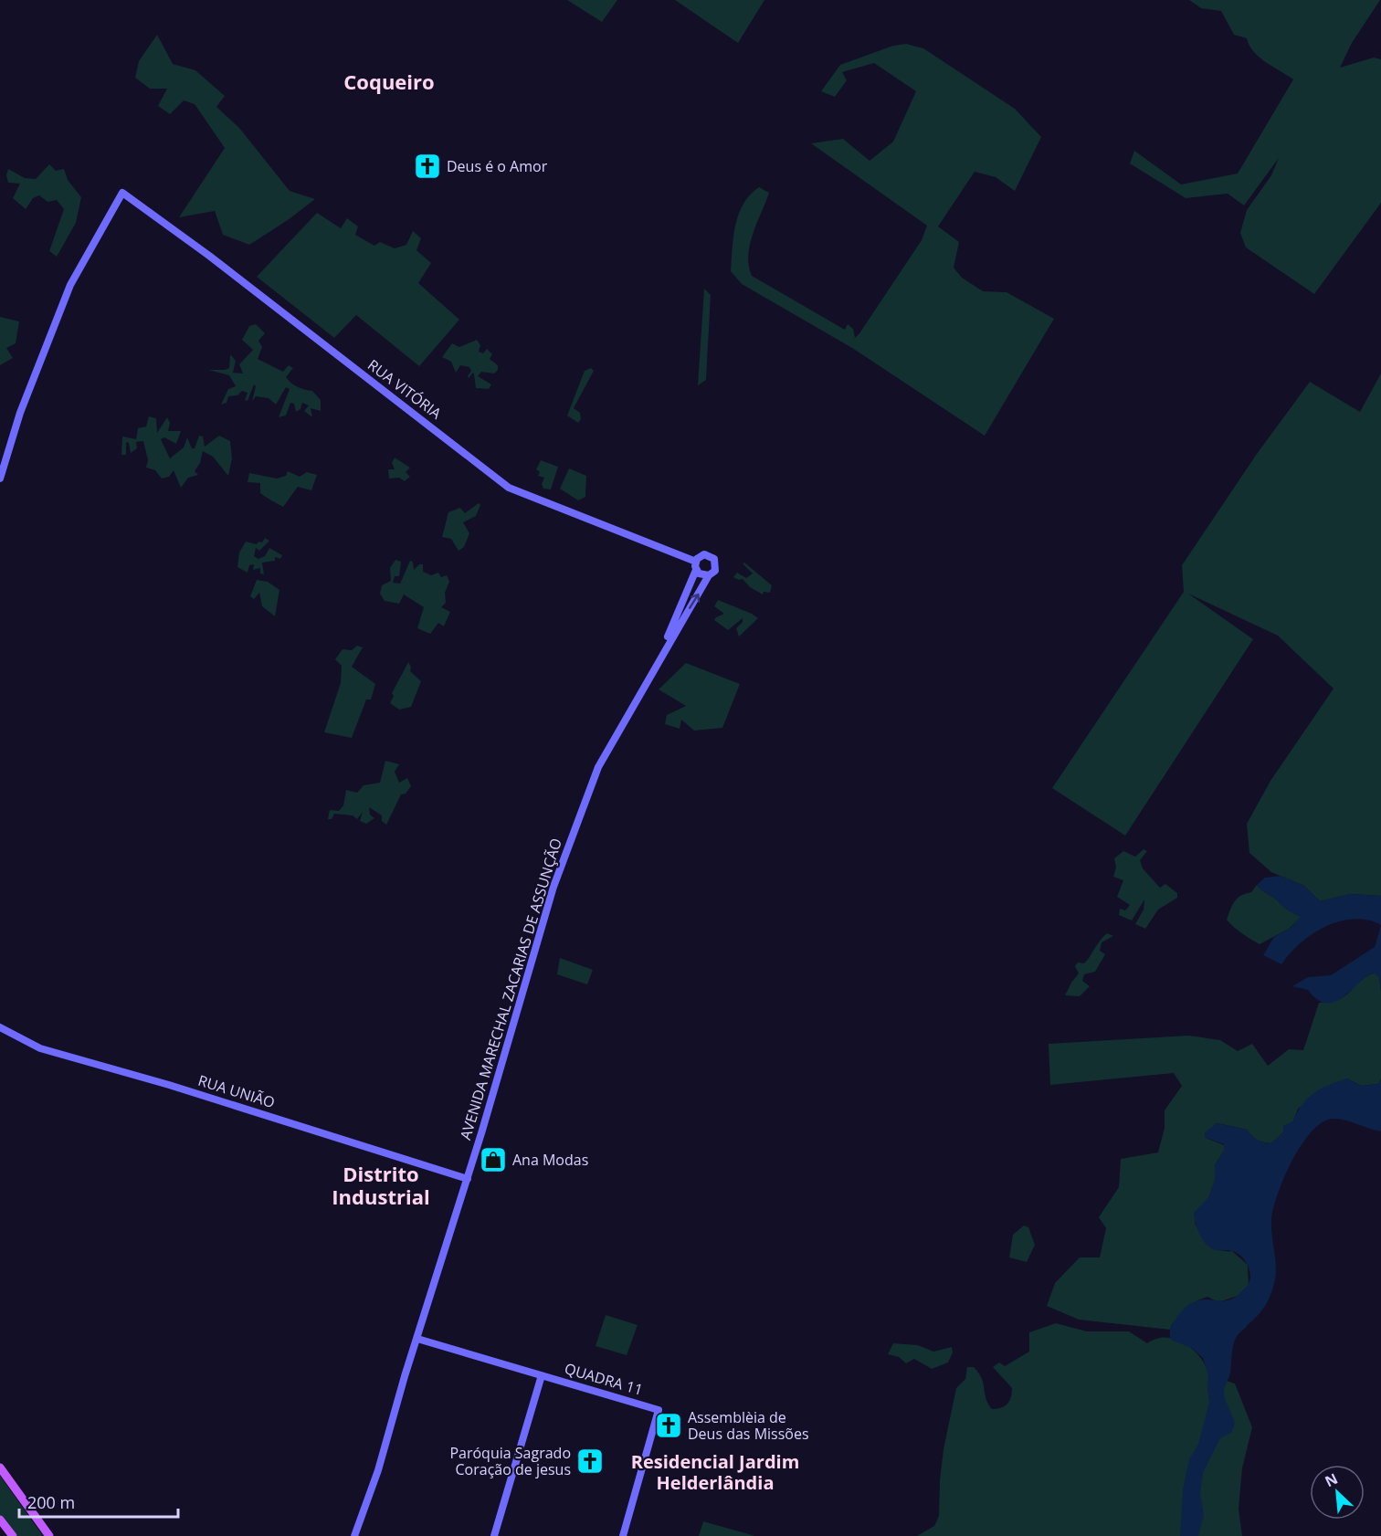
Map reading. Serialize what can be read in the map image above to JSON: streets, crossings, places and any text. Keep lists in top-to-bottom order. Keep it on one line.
{"streets":{"street":["RUA VITÓRIA","AVENIDA MARECHAL ZACARIAS DE ASSUNÇÃO","RUA UNIÃO","QUADRA 11"]},"crossings":[["RUA VITÓRIA","AVENIDA MARECHAL ZACARIAS DE ASSUNÇÃO"],["AVENIDA MARECHAL ZACARIAS DE ASSUNÇÃO","RUA UNIÃO"],["AVENIDA MARECHAL ZACARIAS DE ASSUNÇÃO","QUADRA 11"]],"districts":["Coqueiro","Distrito Industrial","Residencial Jardim Helderlândia"],"places":{"church":["Deus é o Amor","Assemblèia de Deus das Missões","Paróquia Sagrado Coração de jesus"],"shop":["Ana Modas"]},"scale_bar":"200 m","north":"top left"}
